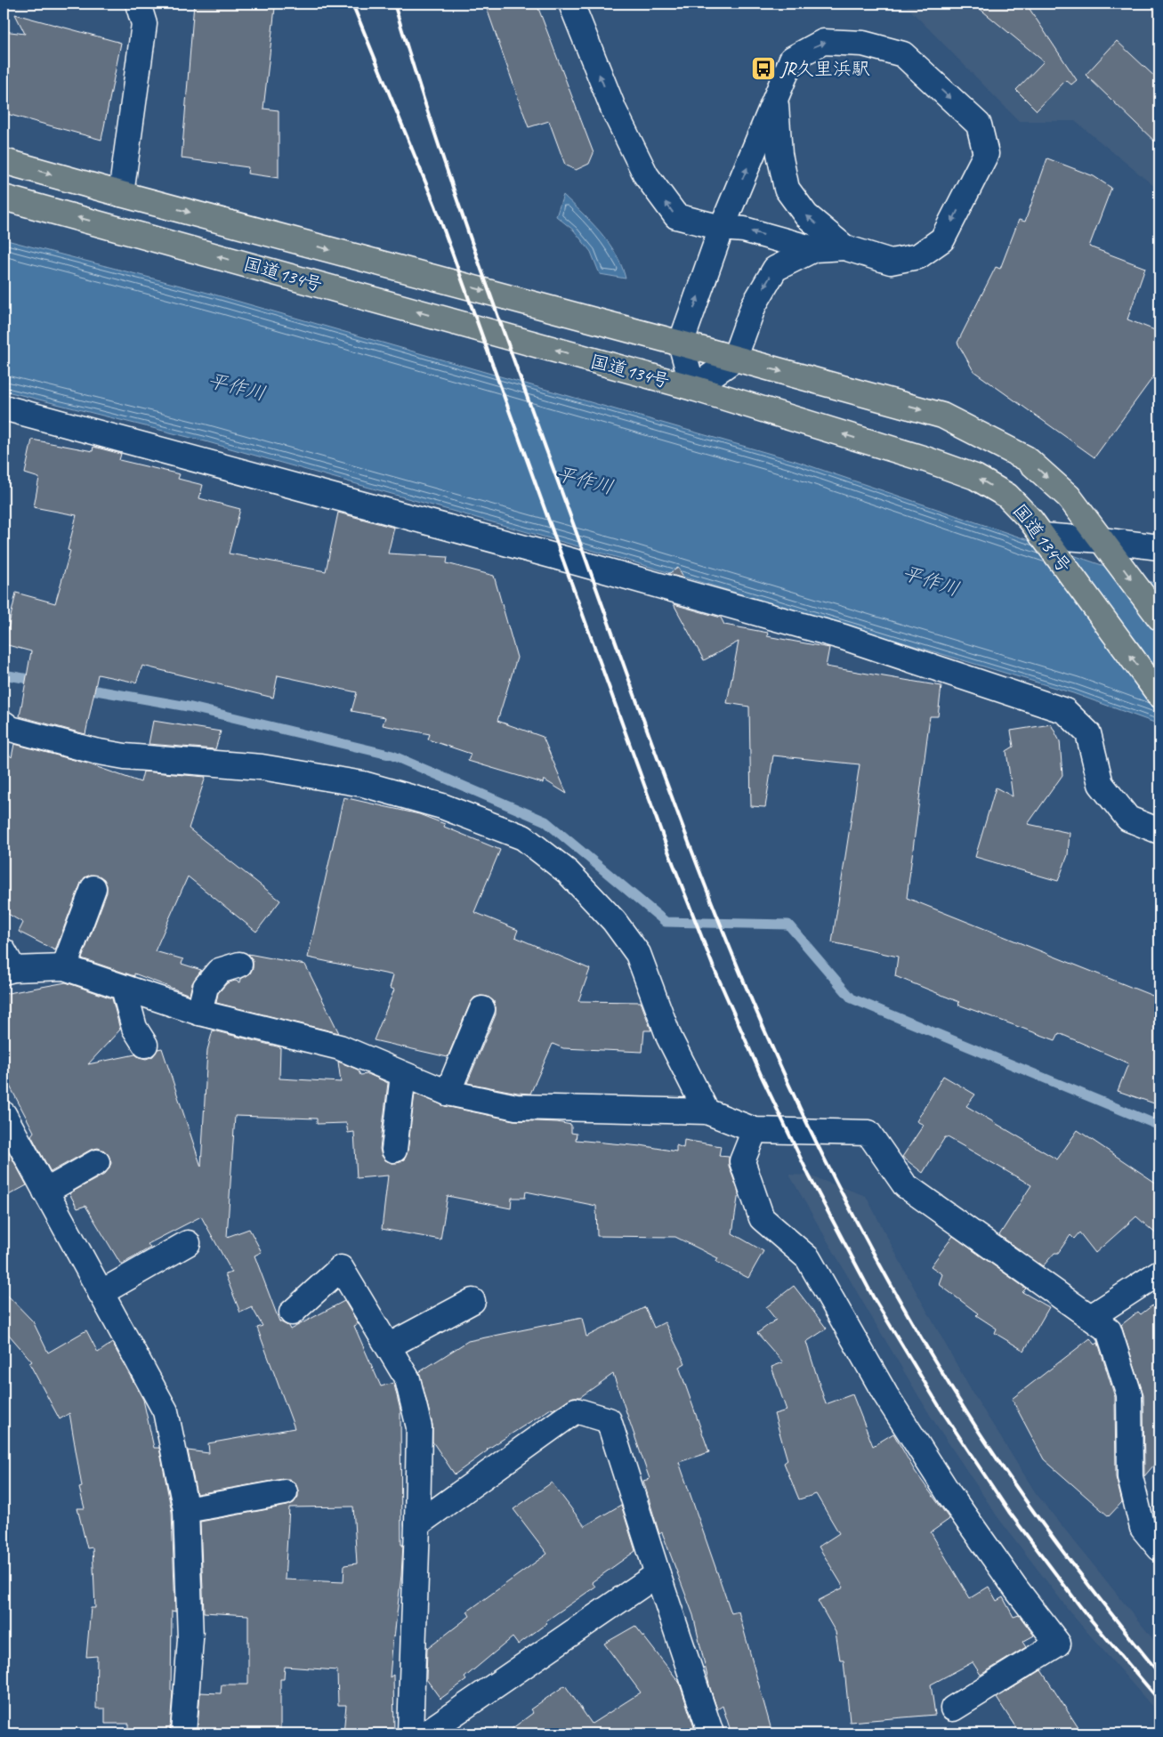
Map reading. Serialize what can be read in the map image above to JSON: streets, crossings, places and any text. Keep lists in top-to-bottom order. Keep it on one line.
{"streets":{"highway":["国道134号"]},"water":["平作川"],"places":{"bus stop":["JR久里浜駅"]}}
